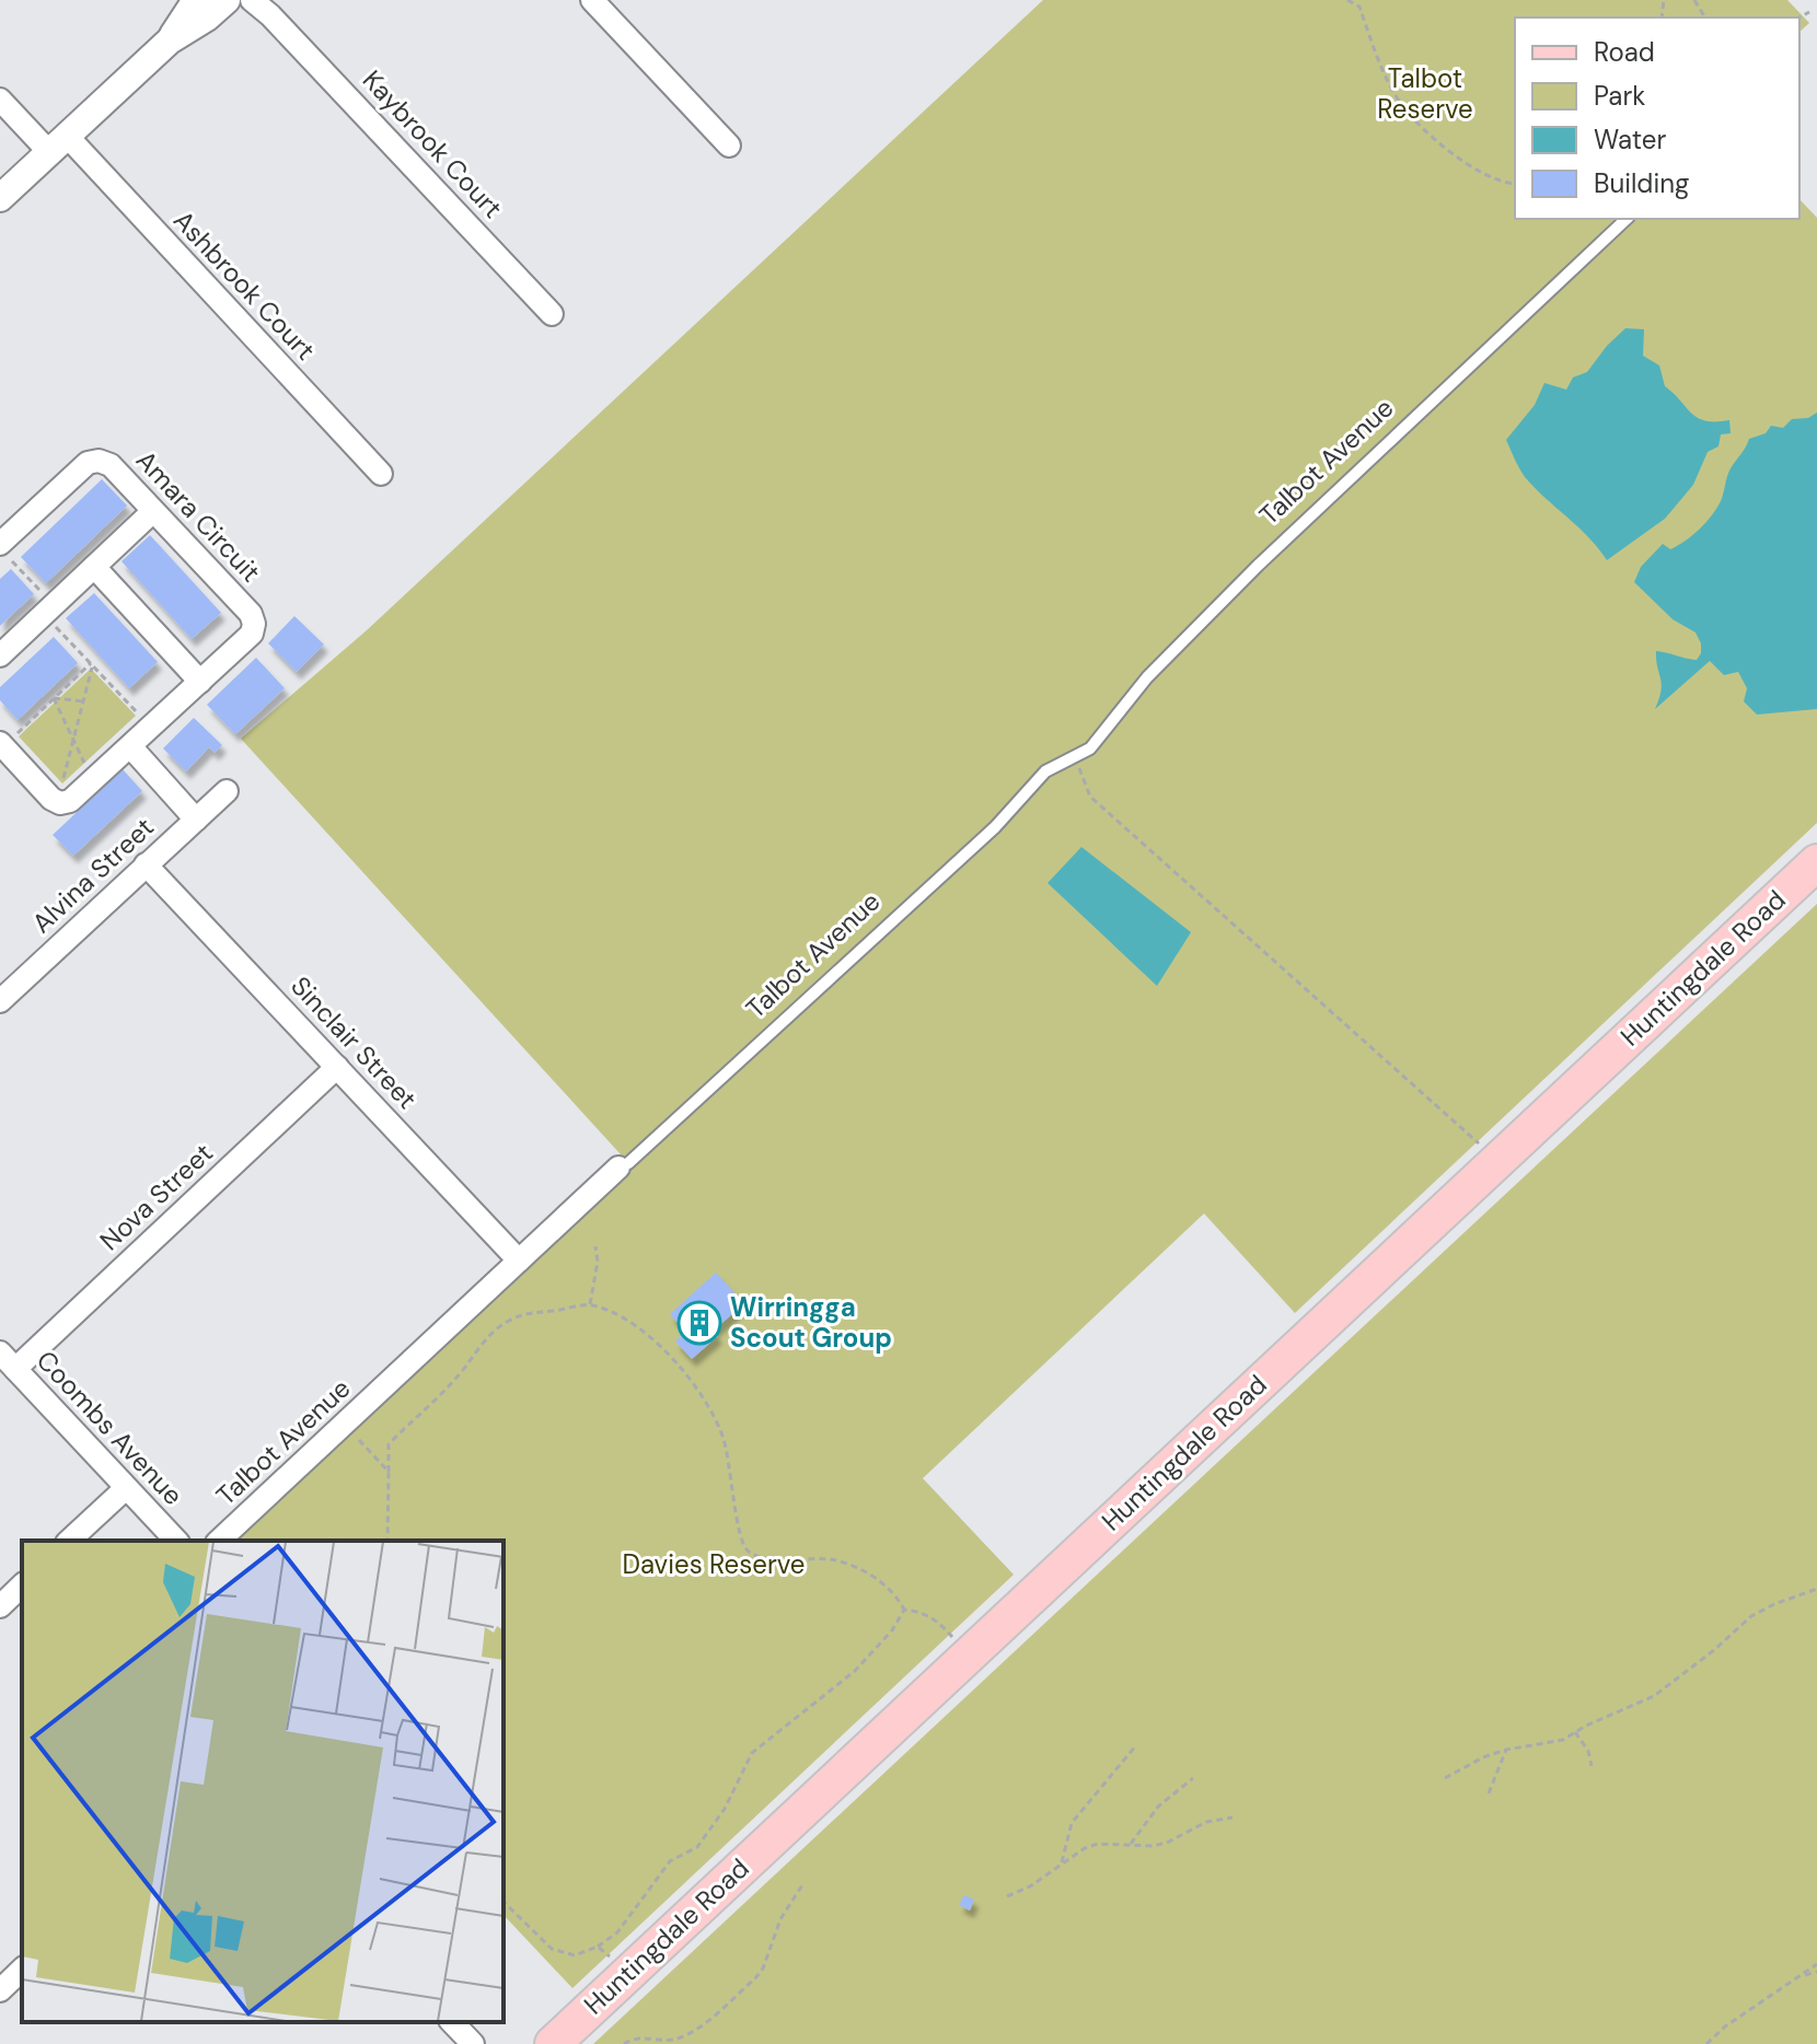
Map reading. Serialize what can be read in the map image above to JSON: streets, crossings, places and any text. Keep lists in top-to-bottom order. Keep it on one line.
{"streets":{"main road":["Huntingdale Road"],"street":["Kaybrook Court","Ashbrook Court","Talbot Avenue","Amara Circuit","Alvina Street","Sinclair Street","Nova Street","Coombs Avenue"]},"crossings":[["Talbot Avenue","Sinclair Street"],["Alvina Street","Sinclair Street"],["Sinclair Street","Nova Street"],["Nova Street","Coombs Avenue"]],"parks":["Talbot Reserve","Davies Reserve"],"places":{"building":["Wirringga Scout Group"]},"legend":["Road","Park","Water","Building"]}
